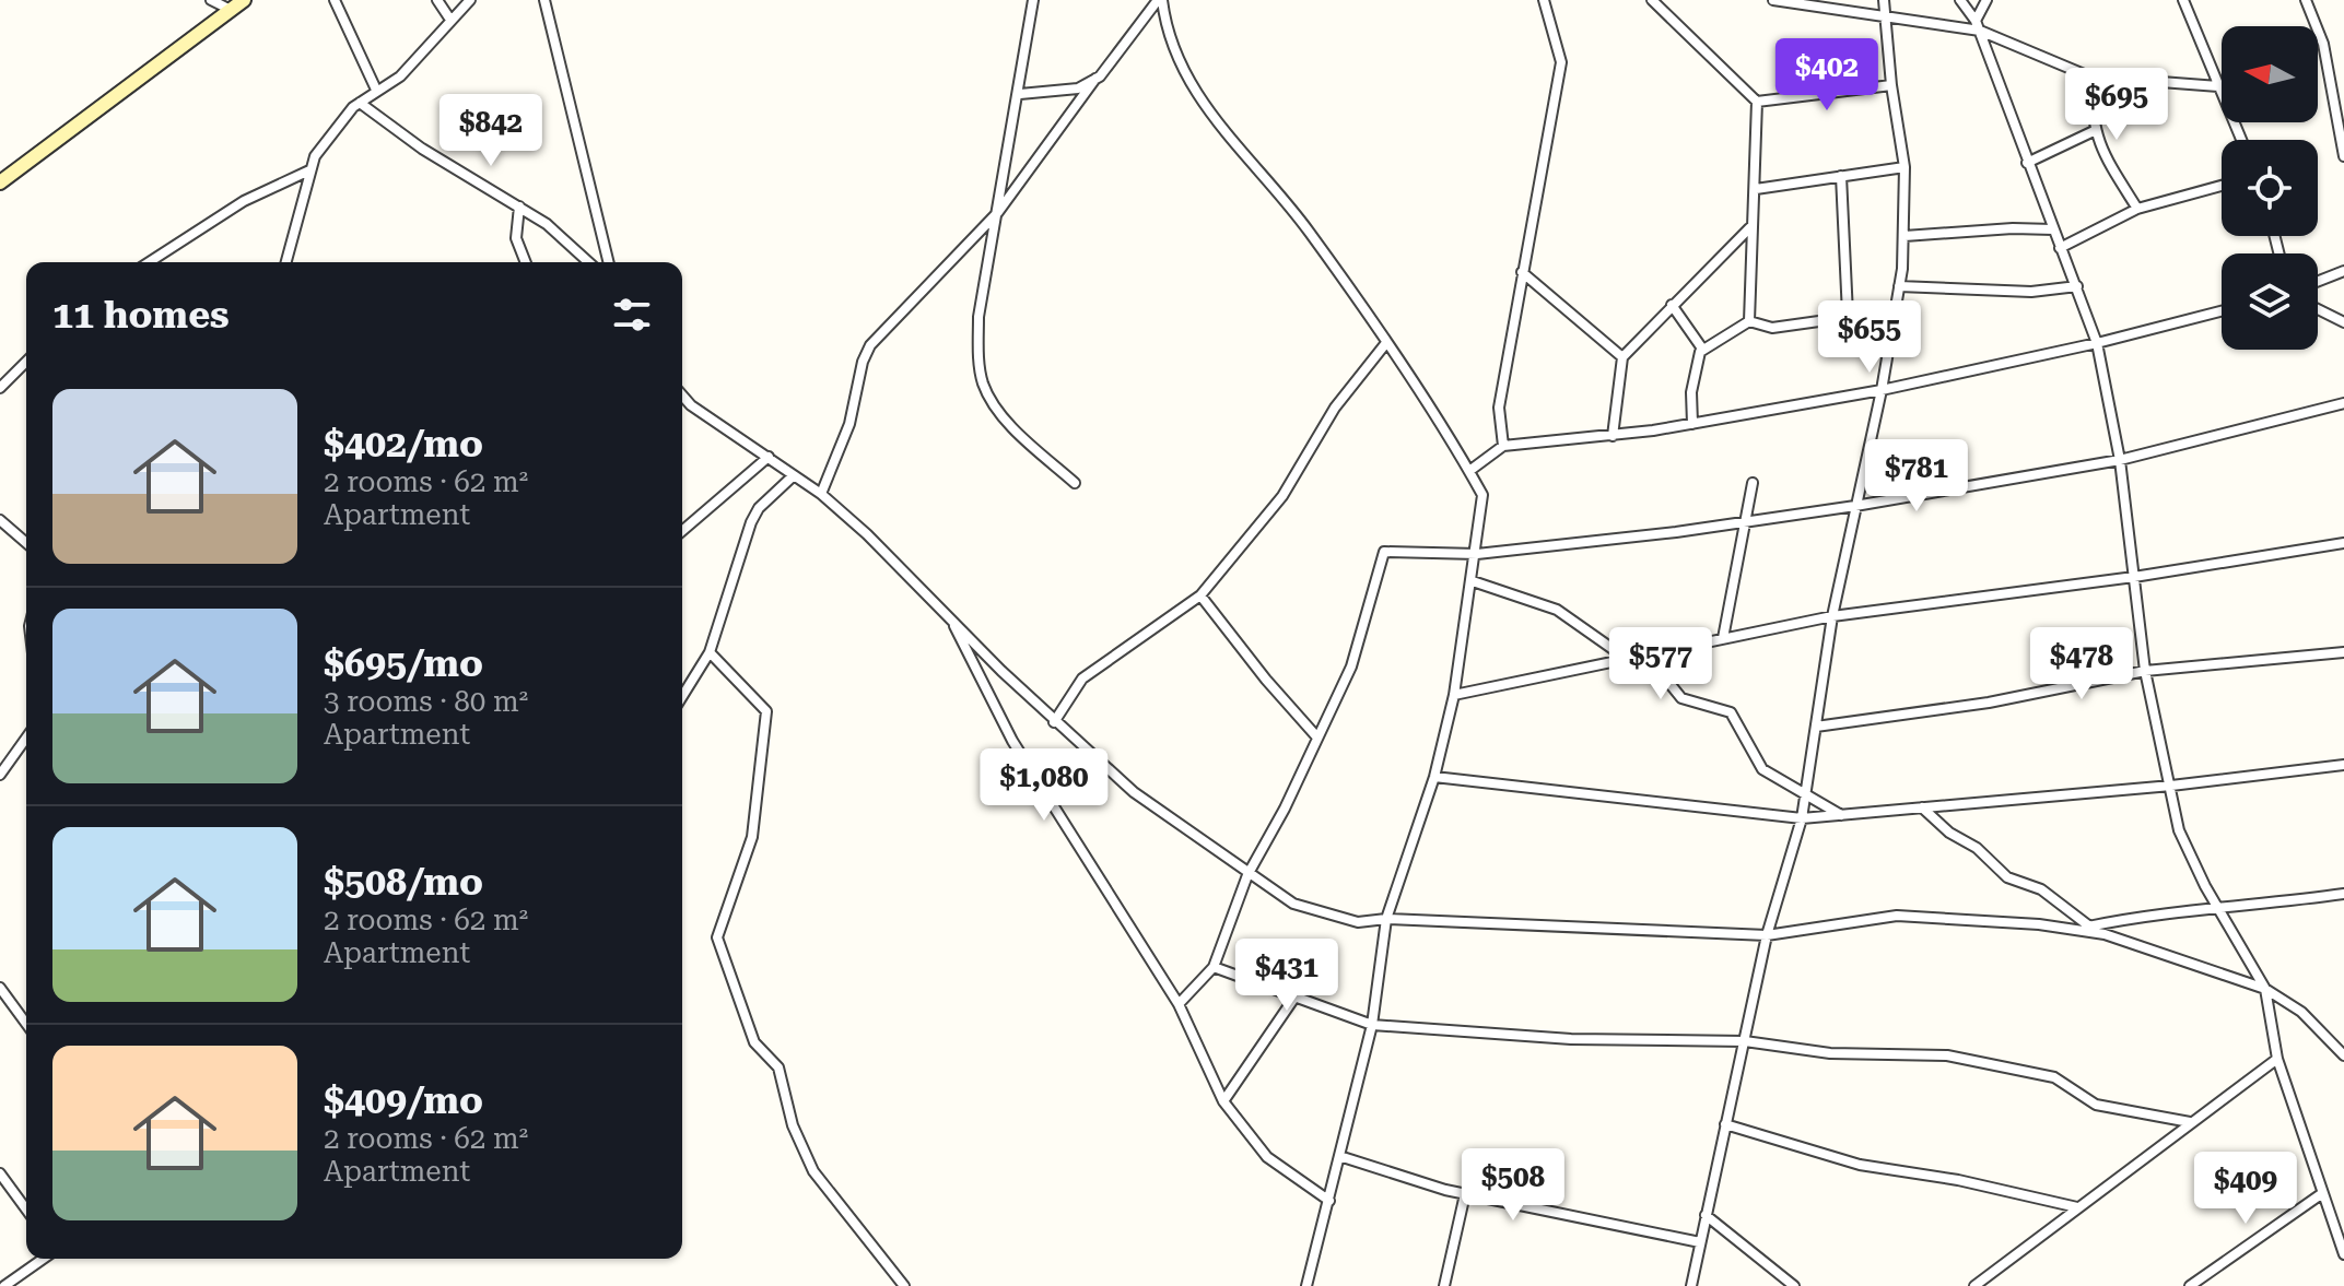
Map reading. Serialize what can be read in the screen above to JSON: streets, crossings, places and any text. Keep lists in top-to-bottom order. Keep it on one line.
{"north":"left","page":{"price":["$402","$695","$842","$655","$781","$577","$478","$1,080","$431","$508","$409"],"heading":"11 homes","list":[{"name":"$402/mo","note":"2 rooms · 62 m² · Apartment"},{"name":"$695/mo","note":"3 rooms · 80 m² · Apartment"},{"name":"$508/mo","note":"2 rooms · 62 m² · Apartment"},{"name":"$409/mo","note":"2 rooms · 62 m² · Apartment"}]}}
